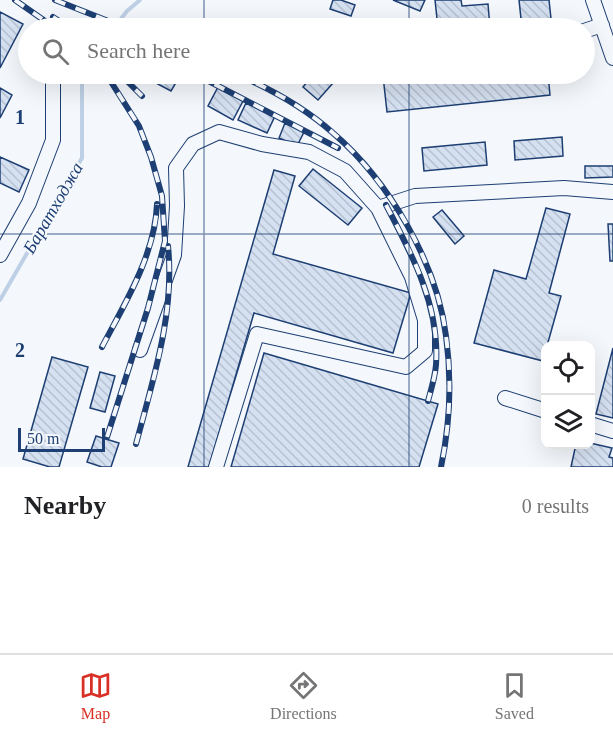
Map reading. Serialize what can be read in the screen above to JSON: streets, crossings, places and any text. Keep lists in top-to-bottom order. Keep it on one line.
{"water":["Баратходжа"],"scale_bar":"50 m","page":{"search":"Search here","scale":"50 m","heading":["Nearby","0 results"],"nav":["Map","Directions","Saved"]},"grid":{"rows":["1","2"]}}
